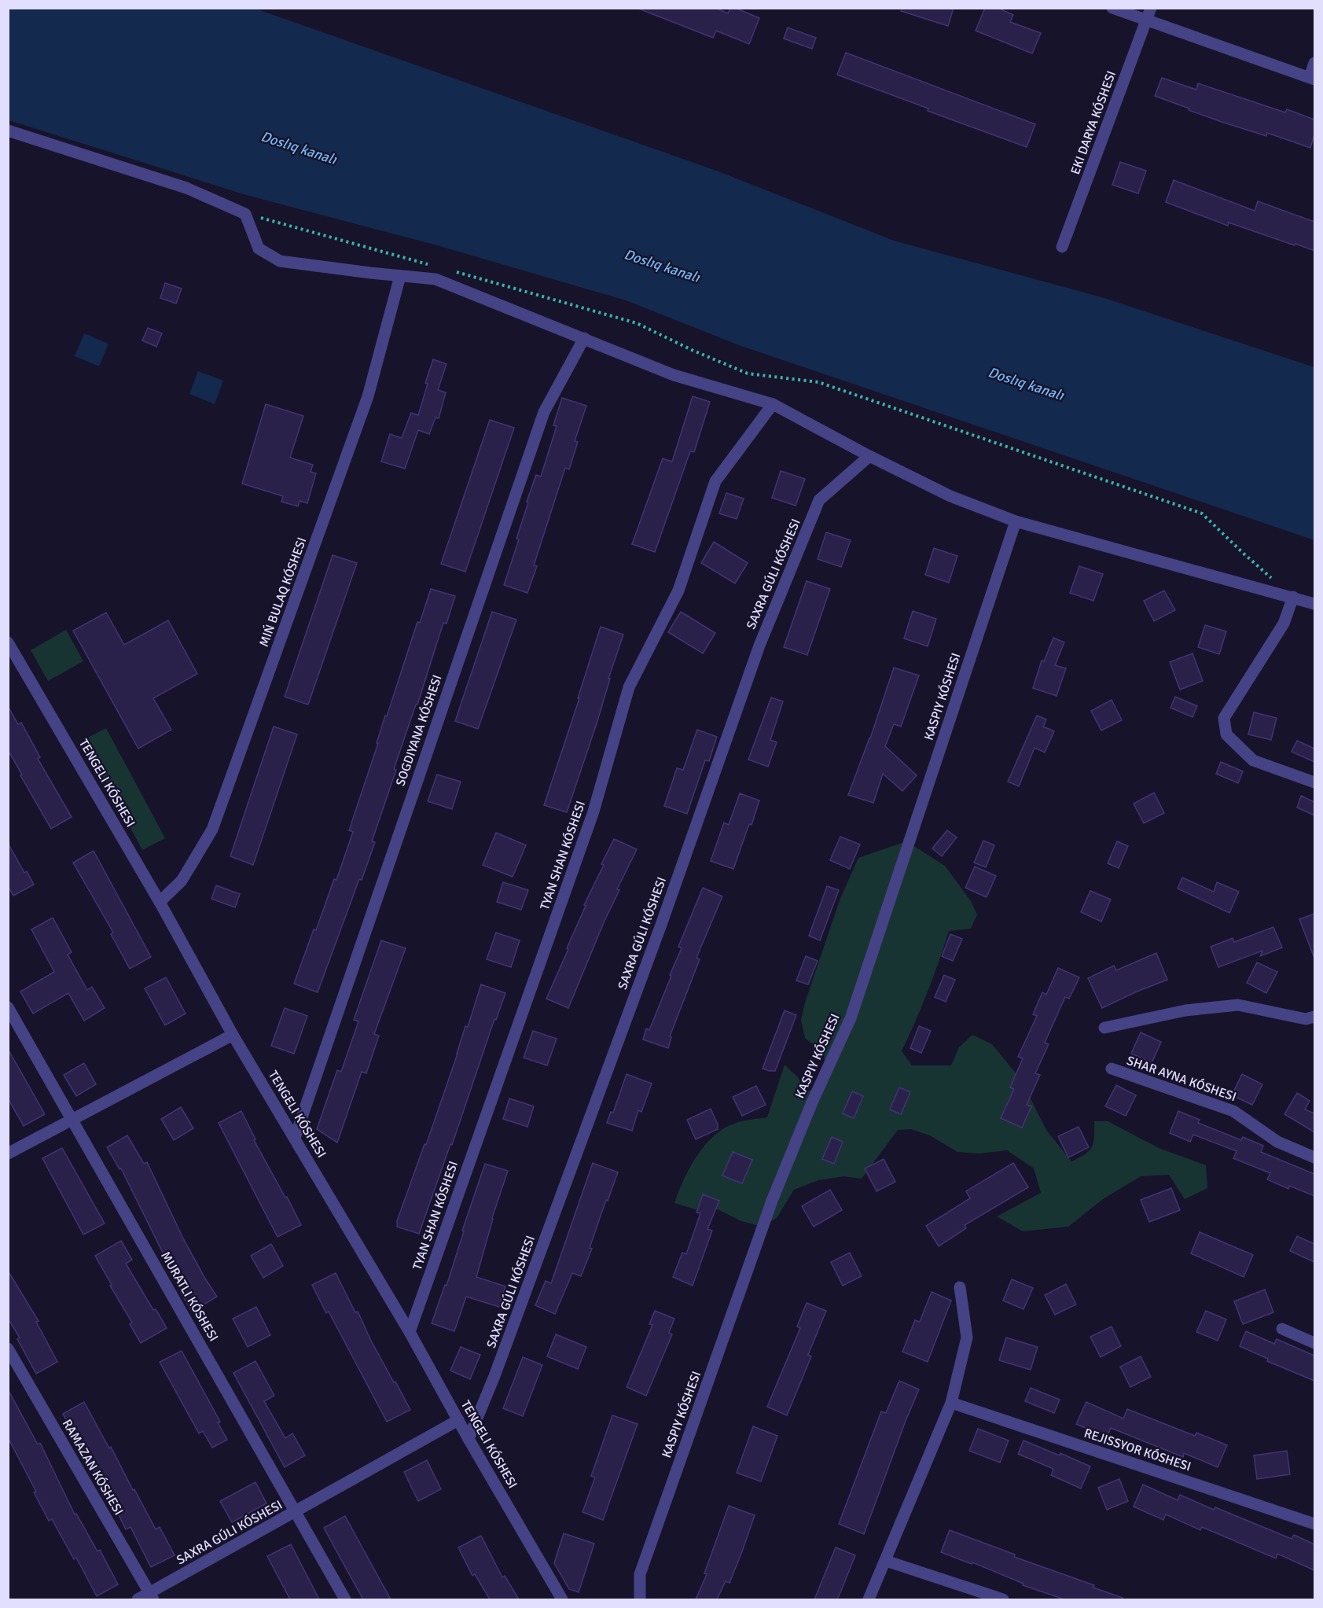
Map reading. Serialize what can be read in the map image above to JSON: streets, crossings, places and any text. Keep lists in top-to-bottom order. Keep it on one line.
{"streets":{"street":["EKI DARYA KÓSHESI","SAXRA GÚLI KÓSHESI","KASPIY KÓSHESI","SOGDIYANA KÓSHESI","TENGELI KÓSHESI","TYAN SHAN KÓSHESI","SHAR AYNA KÓSHESI","REJISSYOR KÓSHESI","RAMAZAN KÓSHESI"]},"crossings":[["SAXRA GÚLI KÓSHESI","TENGELI KÓSHESI"],["SAXRA GÚLI KÓSHESI","RAMAZAN KÓSHESI"],["SOGDIYANA KÓSHESI","TENGELI KÓSHESI"],["TENGELI KÓSHESI","TYAN SHAN KÓSHESI"]],"water":["Doslıq kanalı"]}
